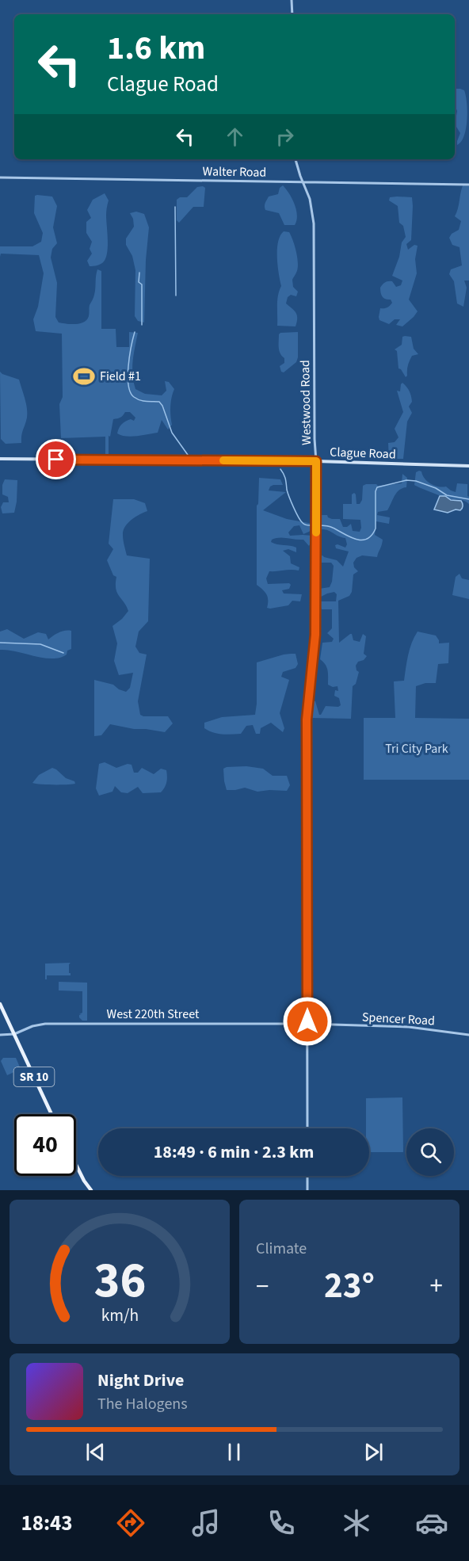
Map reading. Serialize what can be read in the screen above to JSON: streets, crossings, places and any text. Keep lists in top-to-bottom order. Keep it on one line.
{"streets":{"main road":["Clague Road","SR 10"],"street":["Walter Road","Westwood Road","West 220th Street","Spencer Road"]},"crossings":[["Walter Road","Westwood Road"],["Westwood Road","Clague Road"],["Westwood Road","West 220th Street"],["West 220th Street","Spencer Road"],["West 220th Street","SR 10"]],"parks":["Tri City Park"],"places":{"sports":["Field #1"]},"page":{"turn":["1.6 km","Clague Road"],"limit":"40","trip":"18:49 · 6 min · 2.3 km","tile":"Climate","heat":["−","23°","+"],"song":["Night Drive","The Halogens"],"tabs":"18:43","gauge":["36","km/h"]}}
